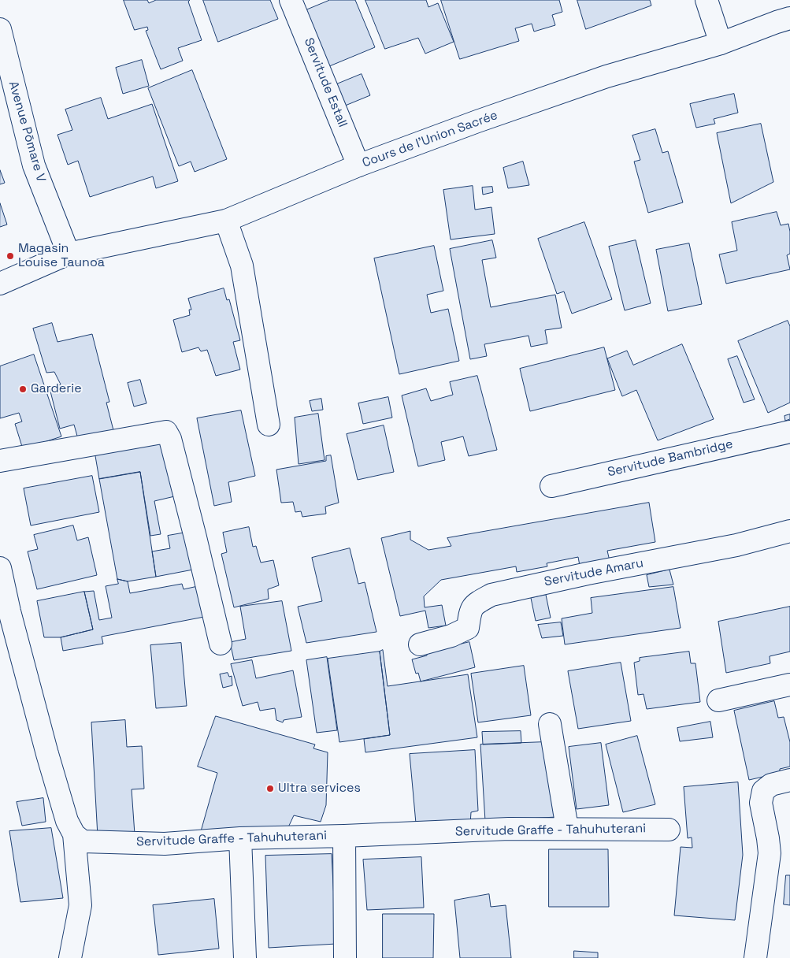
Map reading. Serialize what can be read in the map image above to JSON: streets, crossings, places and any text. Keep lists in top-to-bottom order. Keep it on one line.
{"streets":{"street":["Servitude Estall","Avenue Pōmare V","Cours de l'Union Sacrée","Servitude Bambridge","Servitude Amaru","Servitude Graffe - Tahuhuterani"]},"crossings":[["Servitude Estall","Cours de l'Union Sacrée"],["Avenue Pōmare V","Cours de l'Union Sacrée"]],"places":["Magasin Louise Taunoa","Garderie","Ultra services"]}
